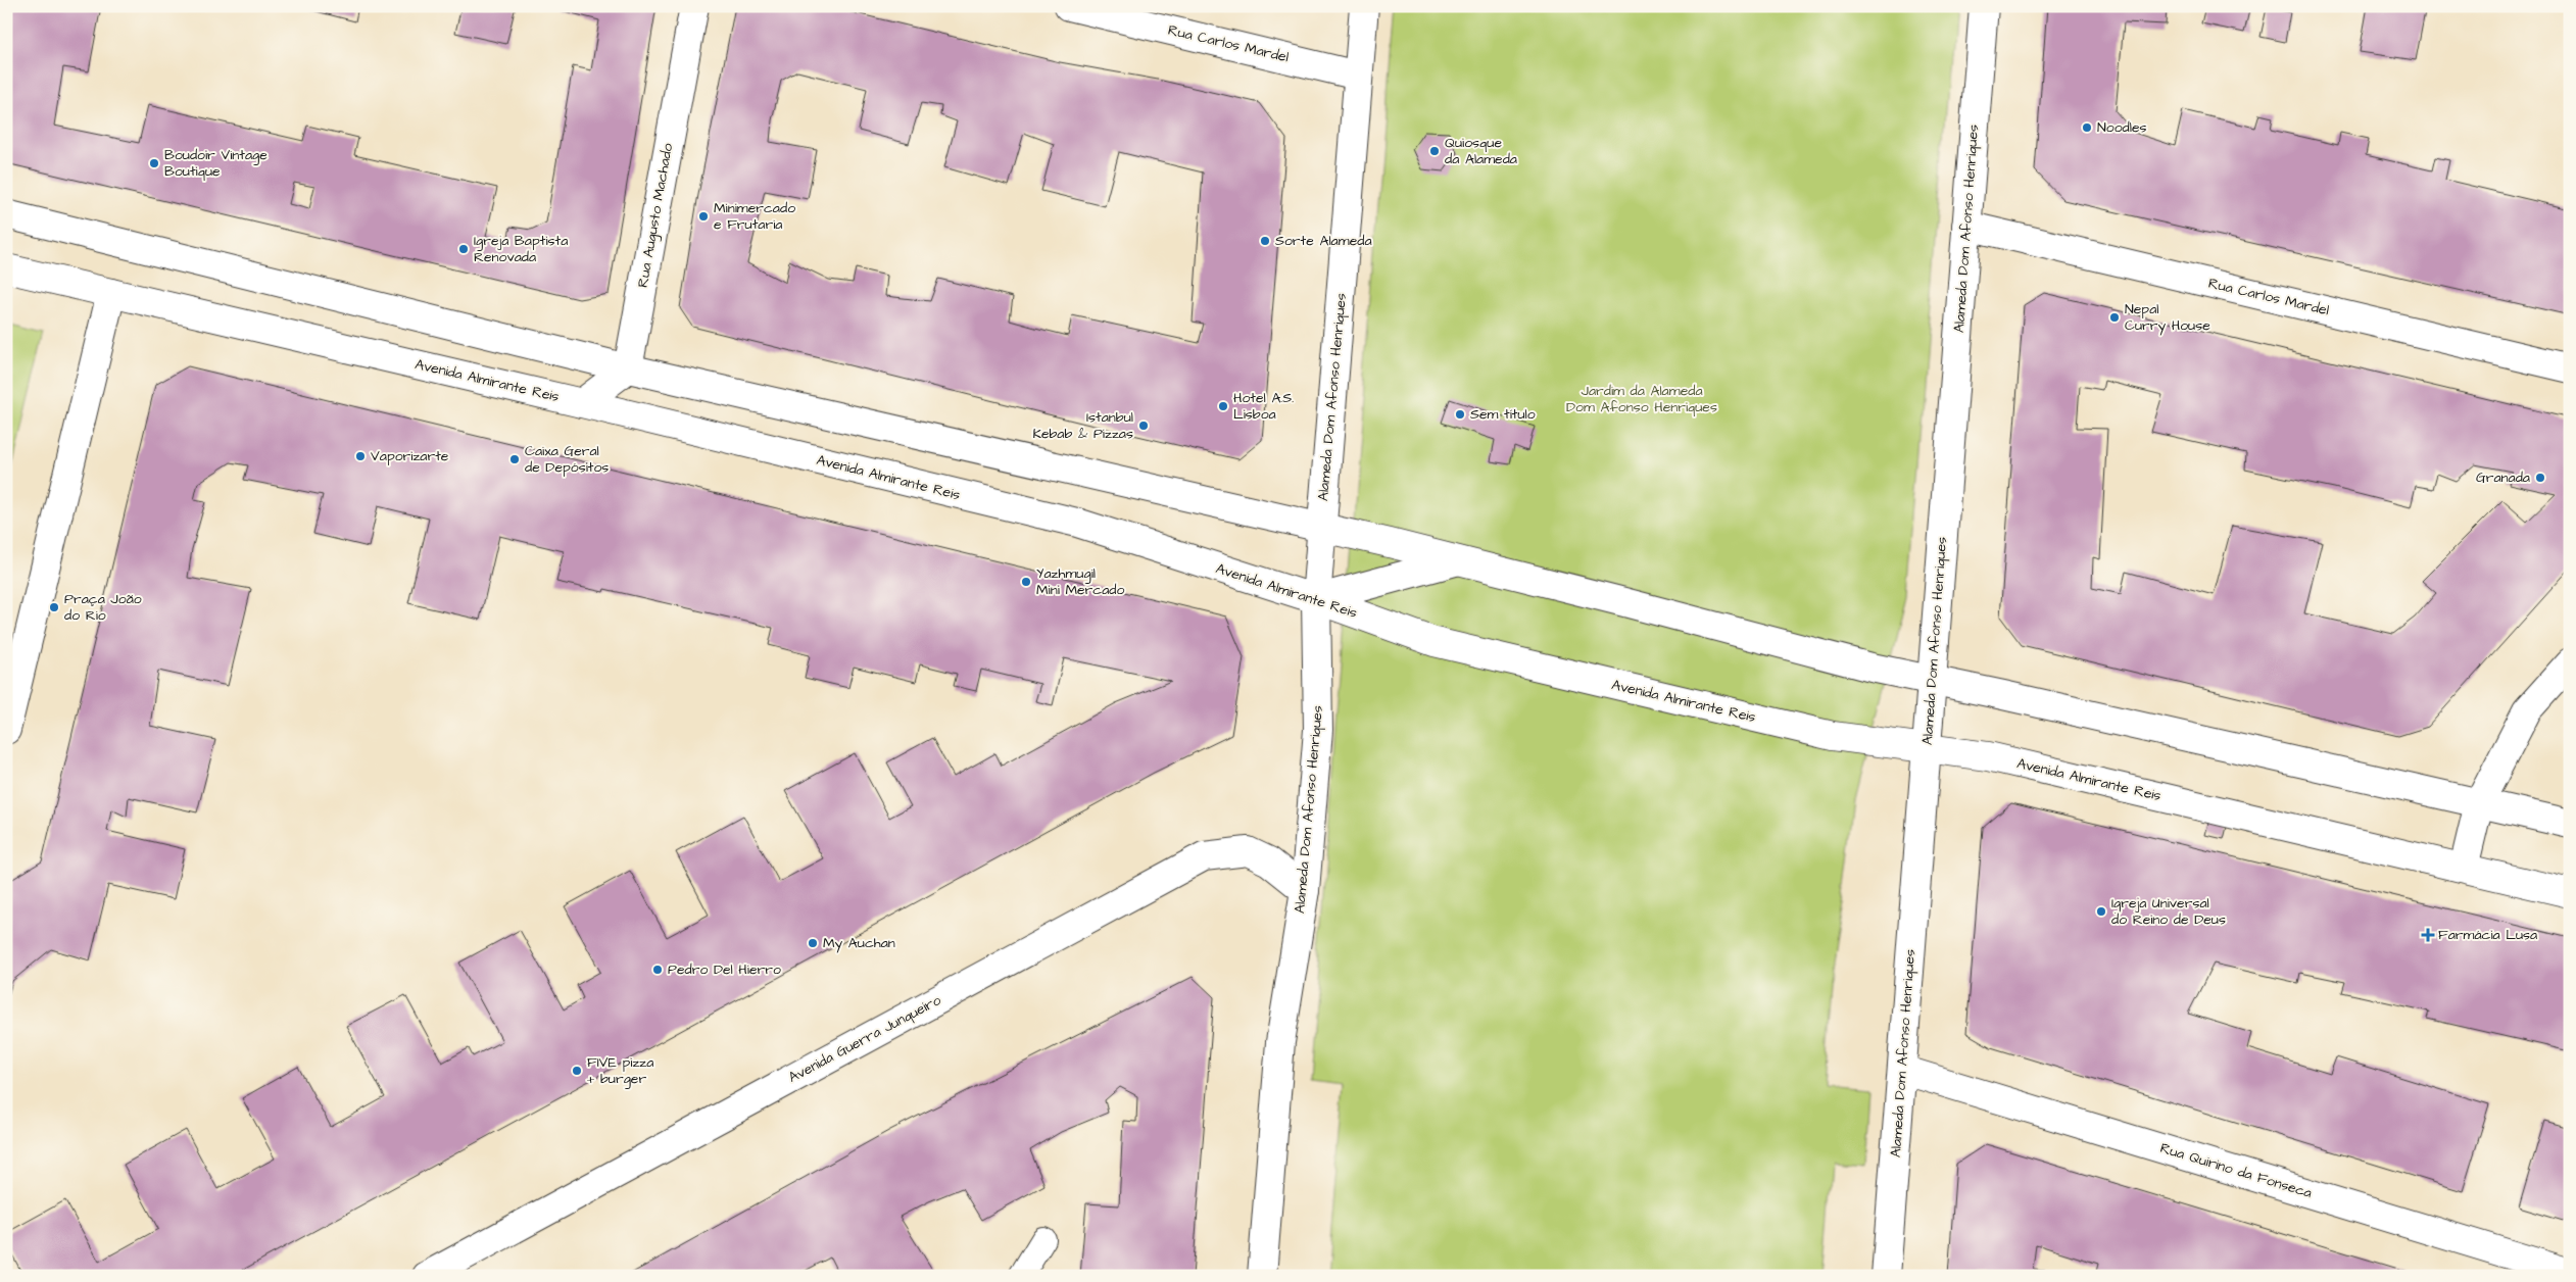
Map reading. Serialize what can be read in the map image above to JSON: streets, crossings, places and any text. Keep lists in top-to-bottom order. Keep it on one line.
{"streets":{"main road":["Rua Carlos Mardel","Rua Augusto Machado","Alameda Dom Afonso Henriques","Avenida Almirante Reis","Avenida Guerra Junqueiro","Rua Quirino da Fonseca"]},"crossings":[["Rua Carlos Mardel","Alameda Dom Afonso Henriques"],["Alameda Dom Afonso Henriques","Avenida Almirante Reis"],["Alameda Dom Afonso Henriques","Avenida Guerra Junqueiro"],["Alameda Dom Afonso Henriques","Rua Quirino da Fonseca"]],"parks":["Jardim da Alameda Dom Afonso Henriques"],"places":{"other":["Noodles","Quiosque da Alameda","Boudoir Vintage Boutique","Minimercado e Frutaria","Sorte Alameda","Igreja Baptista Renovada","Nepal Curry House","Hotel A.S. Lisboa","Sem título","Istanbul Kebab & Pizzas","Vaporizarte","Caixa Geral de Depósitos","Granada","Yazhmugil Mini Mercado","Praça João do Rio","Igreja Universal do Reino de Deus","My Auchan","Pedro Del Hierro","FIVE pizza + burger"],"health":["Farmácia Lusa"]}}
